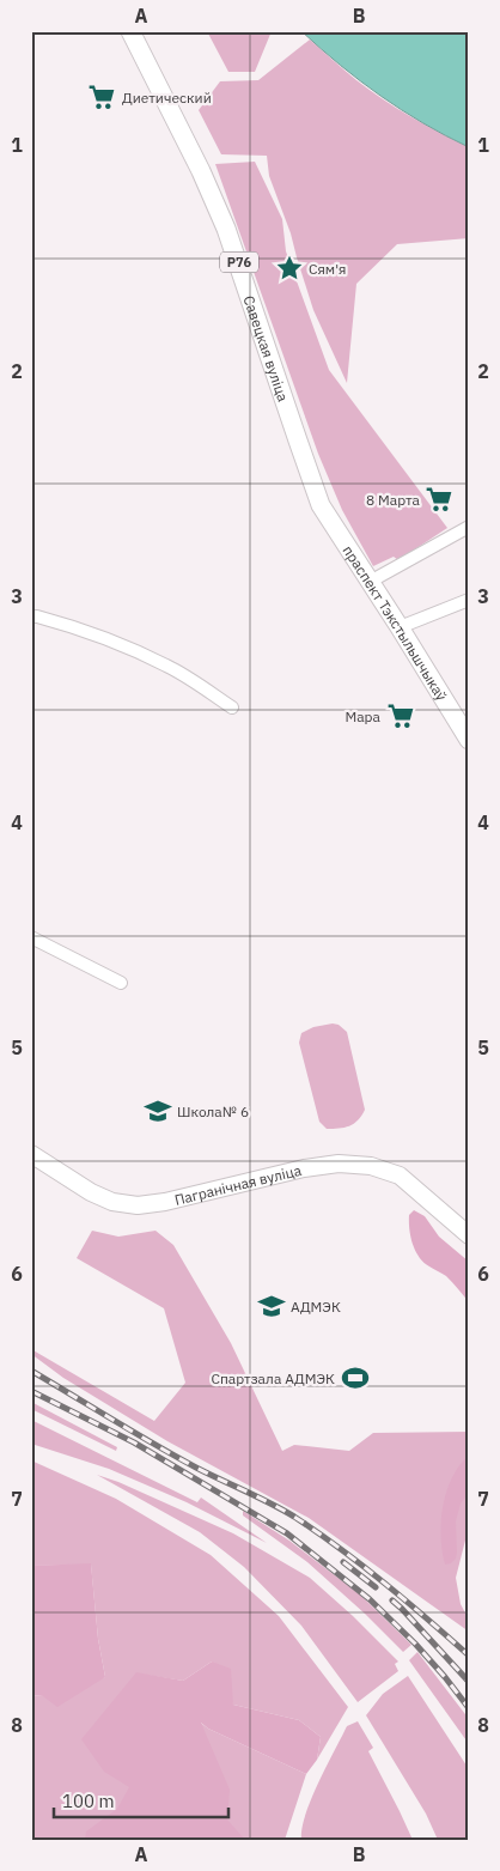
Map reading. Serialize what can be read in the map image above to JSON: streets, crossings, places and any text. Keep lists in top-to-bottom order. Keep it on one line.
{"streets":{"main road":["Р76","Савецкая вуліца","праспект Тэкстыльшчыкаў","Пагранічная вуліца"]},"crossings":[["Савецкая вуліца","праспект Тэкстыльшчыкаў"]],"places":{"supermarket":["Диетический","8 Марта","Мара"],"place":["Сям'я"],"school or university":["Школа№ 6","АДМЭК"],"sports":["Спартзала АДМЭК"]},"scale_bar":"100 m","grid":{"columns":["A","B"],"rows":["1","2","3","4","5","6","7","8"]}}
